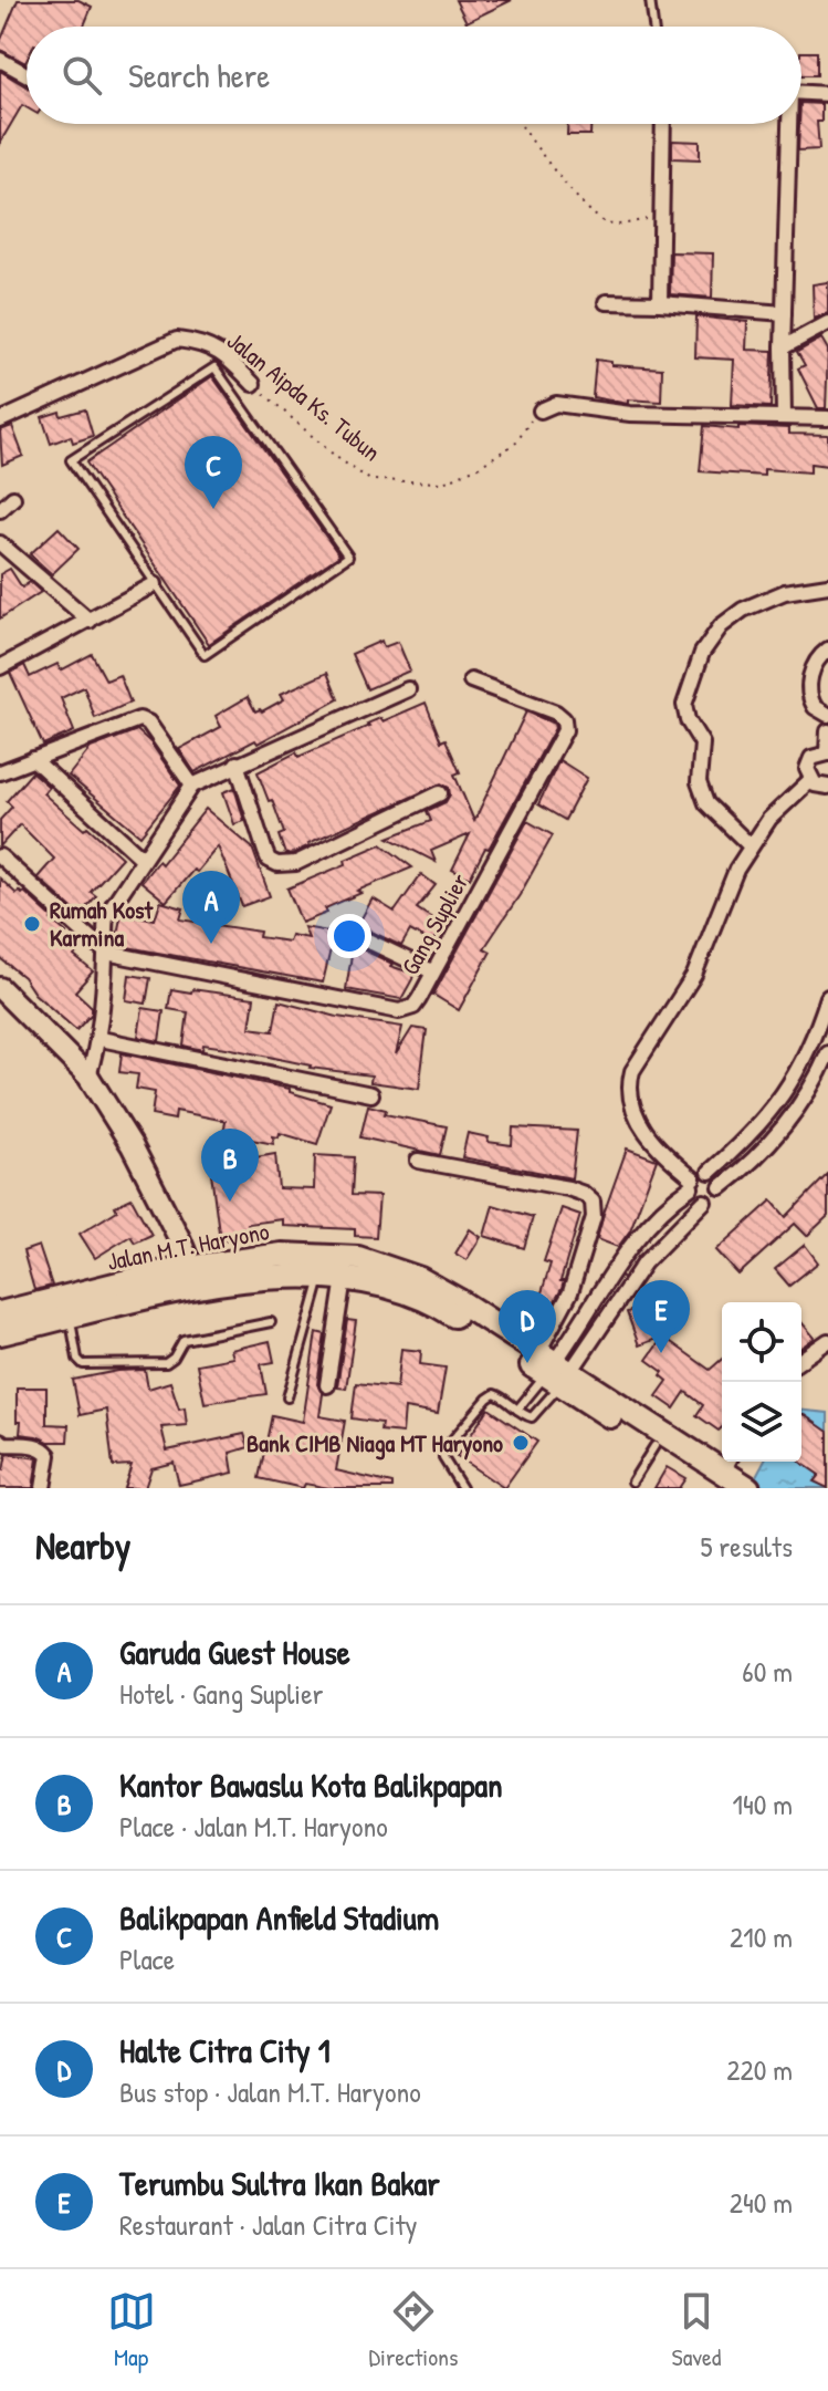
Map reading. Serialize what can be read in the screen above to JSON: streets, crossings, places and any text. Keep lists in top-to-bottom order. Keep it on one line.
{"streets":{"main road":["Jalan M.T. Haryono"],"street":["Jalan Aipda Ks. Tubun","Gang Suplier"]},"places":["Rumah Kost Karmina","Bank CIMB Niaga MT Haryono"],"page":{"search":"Search here","pins":["C","A","B","E","D"],"heading":["Nearby","5 results"],"list":[{"mark":"A","name":"Garuda Guest House","note":"Hotel · Gang Suplier","value":"60 m"},{"mark":"B","name":"Kantor Bawaslu Kota Balikpapan","note":"Place · Jalan M.T. Haryono","value":"140 m"},{"mark":"C","name":"Balikpapan Anfield Stadium","note":"Place","value":"210 m"},{"mark":"D","name":"Halte Citra City 1","note":"Bus stop · Jalan M.T. Haryono","value":"220 m"},{"mark":"E","name":"Terumbu Sultra Ikan Bakar","note":"Restaurant · Jalan Citra City","value":"240 m"}],"nav":["Map","Directions","Saved"]}}
